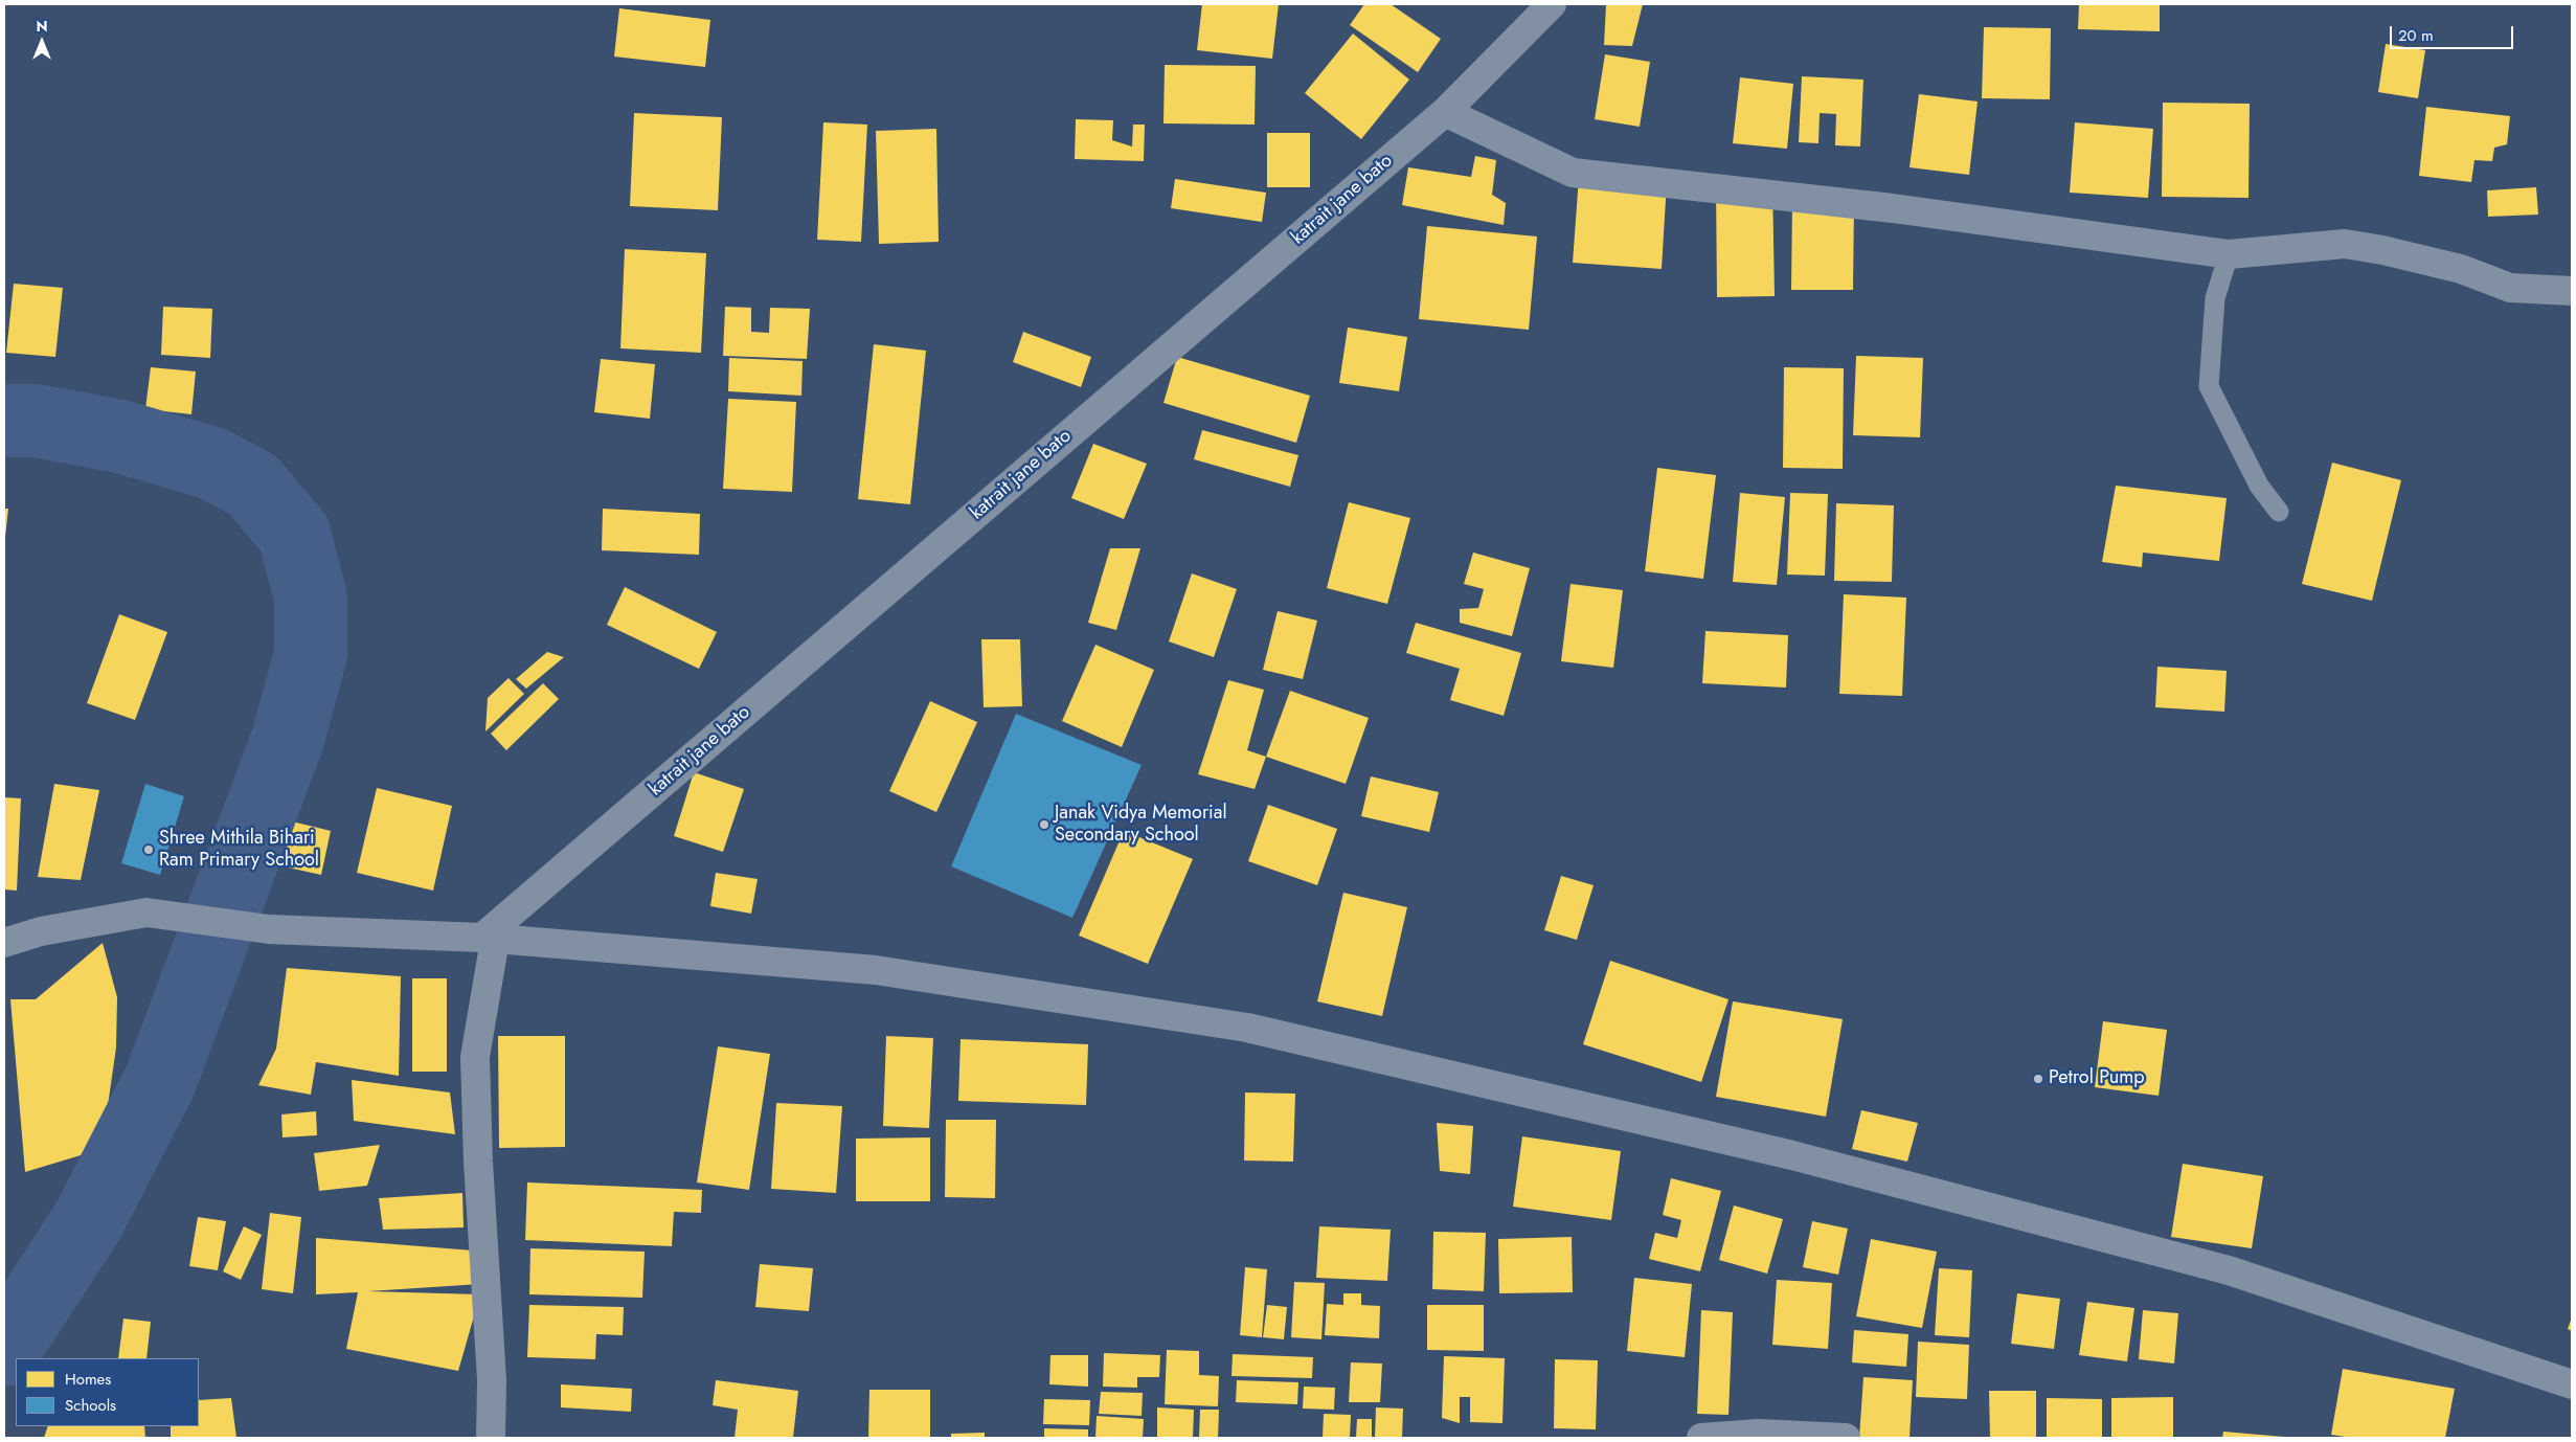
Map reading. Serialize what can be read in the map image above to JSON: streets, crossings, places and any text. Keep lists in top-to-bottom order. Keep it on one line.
{"streets":{"street":["katrait jane bato"]},"places":["Janak Vidya Memorial Secondary School","Shree Mithila Bihari Ram Primary School","Petrol Pump"],"legend":["Homes","Schools"],"scale_bar":"20 m","north":"top"}
